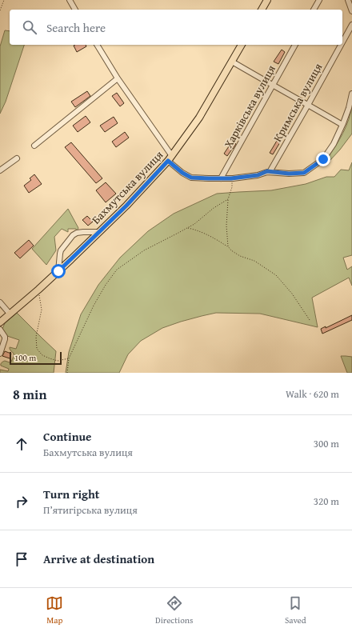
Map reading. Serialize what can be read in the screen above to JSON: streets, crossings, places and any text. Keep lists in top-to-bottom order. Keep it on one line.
{"streets":{"main road":["Бахмутська вулиця"],"street":["Кримська вулиця","Харківська вулиця"]},"scale_bar":"100 m","page":{"search":"Search here","scale":"100 m","heading":["8 min","Walk · 620 m"],"list":[["Continue","Бахмутська вулиця","300 m"],["Turn right","П’ятигірська вулиця","320 m"],"Arrive at destination"],"nav":["Map","Directions","Saved"]}}
